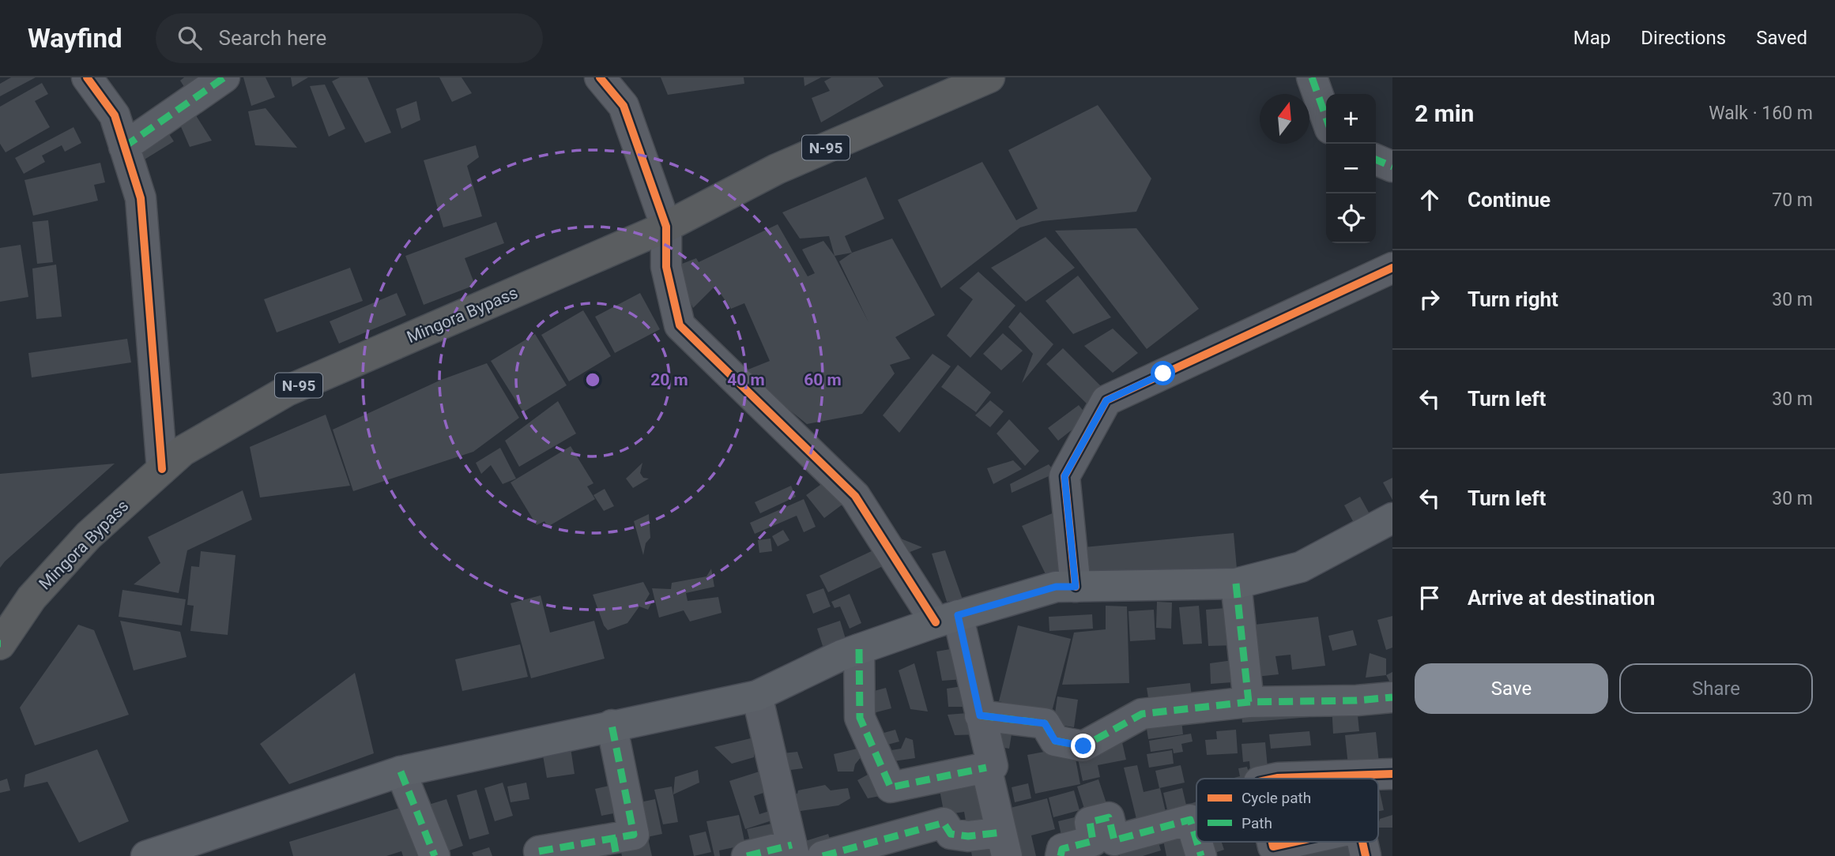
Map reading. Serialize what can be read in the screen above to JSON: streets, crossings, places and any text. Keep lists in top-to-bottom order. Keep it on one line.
{"streets":{"highway":["N-95","Mingora Bypass"]},"legend":["Cycle path","Path"],"north":"top","page":{"header":"Wayfind","search":"Search here","nav":["Map","Directions","Saved"],"heading":["2 min","Walk · 160 m"],"map_buttons":["+","−"],"list":[["Continue","70 m"],["Turn right","30 m"],["Turn left","30 m"],["Turn left","30 m"],"Arrive at destination"],"buttons":["Save","Share"]},"rings":["20 m","40 m","60 m"]}
